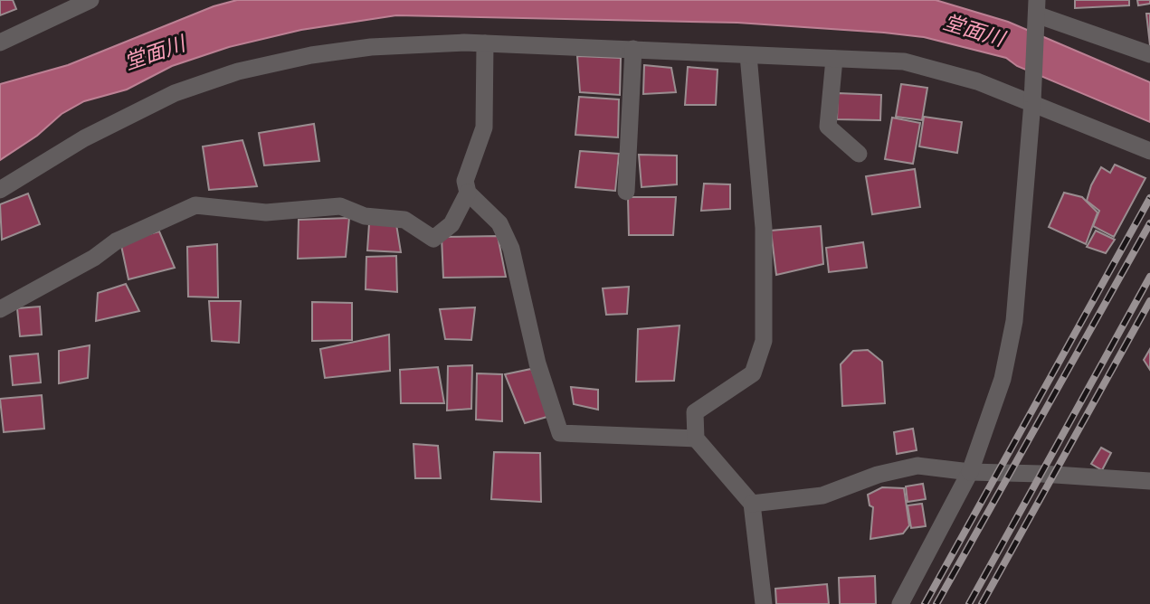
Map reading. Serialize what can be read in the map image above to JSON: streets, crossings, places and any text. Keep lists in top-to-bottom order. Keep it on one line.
{"water":["堂面川"]}
